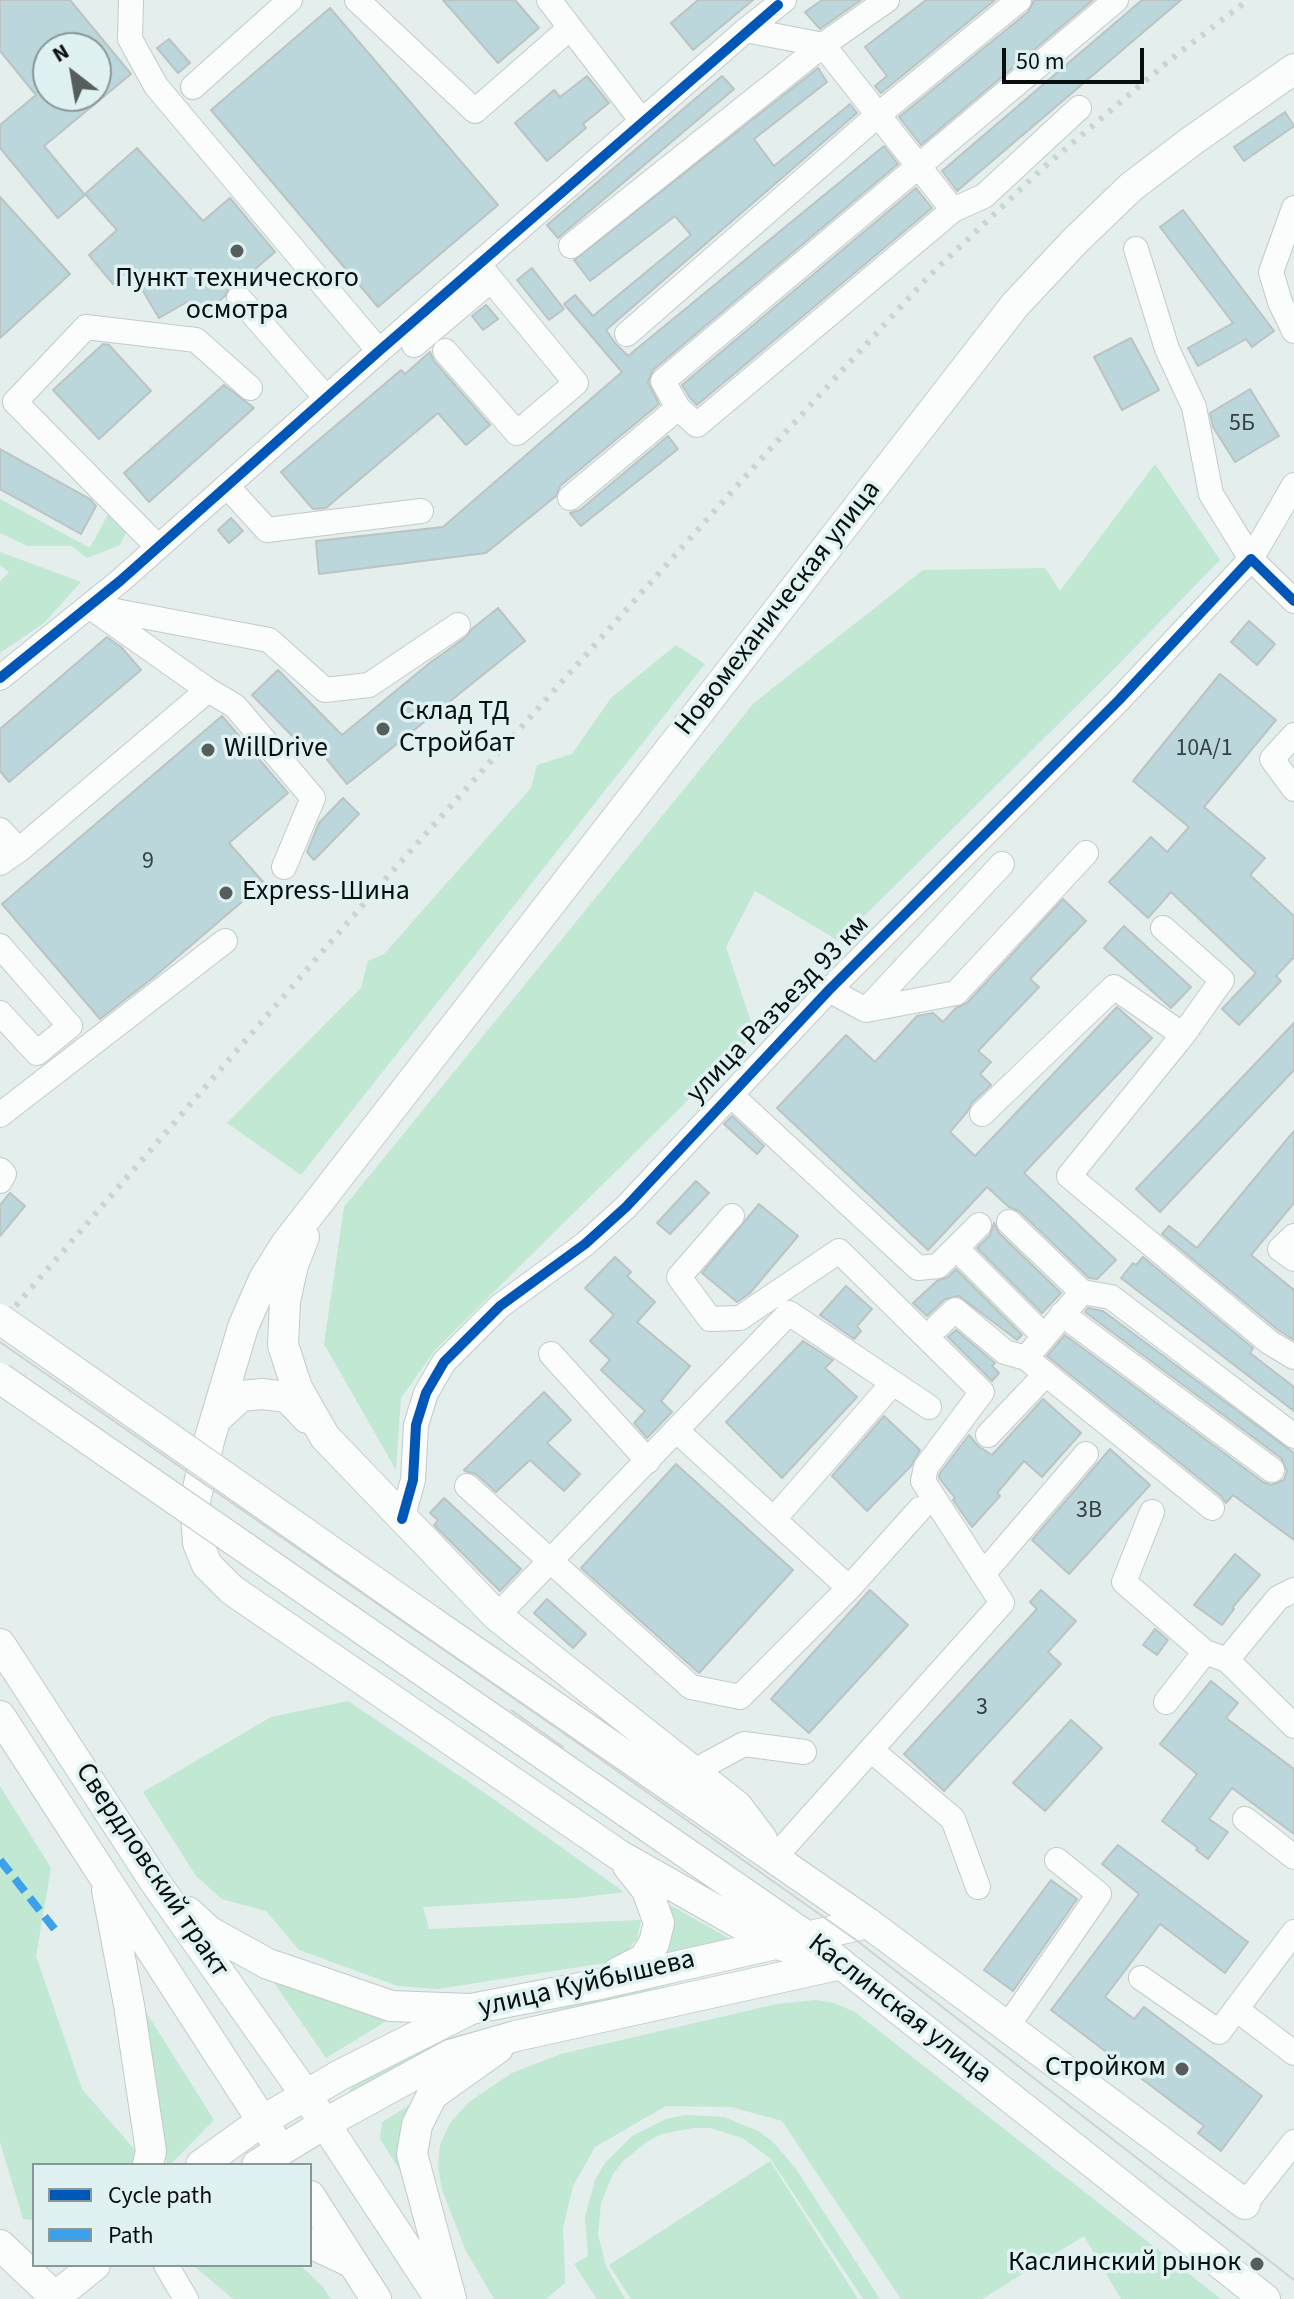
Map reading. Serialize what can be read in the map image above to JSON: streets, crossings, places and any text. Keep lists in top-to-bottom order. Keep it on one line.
{"streets":{"main road":["Новомеханическая улица","Свердловский тракт","улица Куйбышева","Каслинская улица"],"street":["улица Разъезд 93 км"]},"crossings":[["Свердловский тракт","улица Куйбышева"],["улица Куйбышева","Каслинская улица"]],"places":["Пункт технического осмотра","Склад ТД Стройбат","WillDrive","Express-Шина","Стройком","Каслинский рынок"],"house_numbers":["5Б","10А/1","9","3В","3"],"legend":["Cycle path","Path"],"scale_bar":"50 m","north":"top left"}
